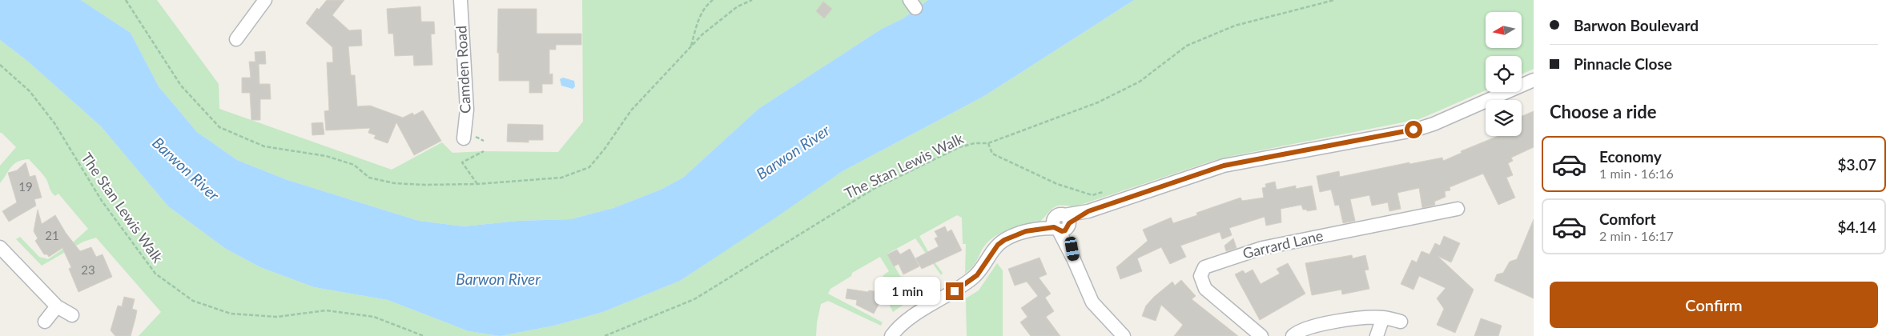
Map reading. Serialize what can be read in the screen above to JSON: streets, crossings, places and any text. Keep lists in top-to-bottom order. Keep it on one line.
{"streets":{"street":["Camden Road","Garrard Lane"],"path":["The Stan Lewis Walk"]},"water":["Barwon River"],"house_numbers":["19","21","23"],"north":"left","page":{"banner":["Barwon Boulevard","Pinnacle Close"],"heading":"Choose a ride","list":[{"name":"Economy","note":"1 min · 16:16","value":"$3.07"},{"name":"Comfort","note":"2 min · 16:17","value":"$4.14"}],"buttons":"Confirm","bubble":"1 min"}}
